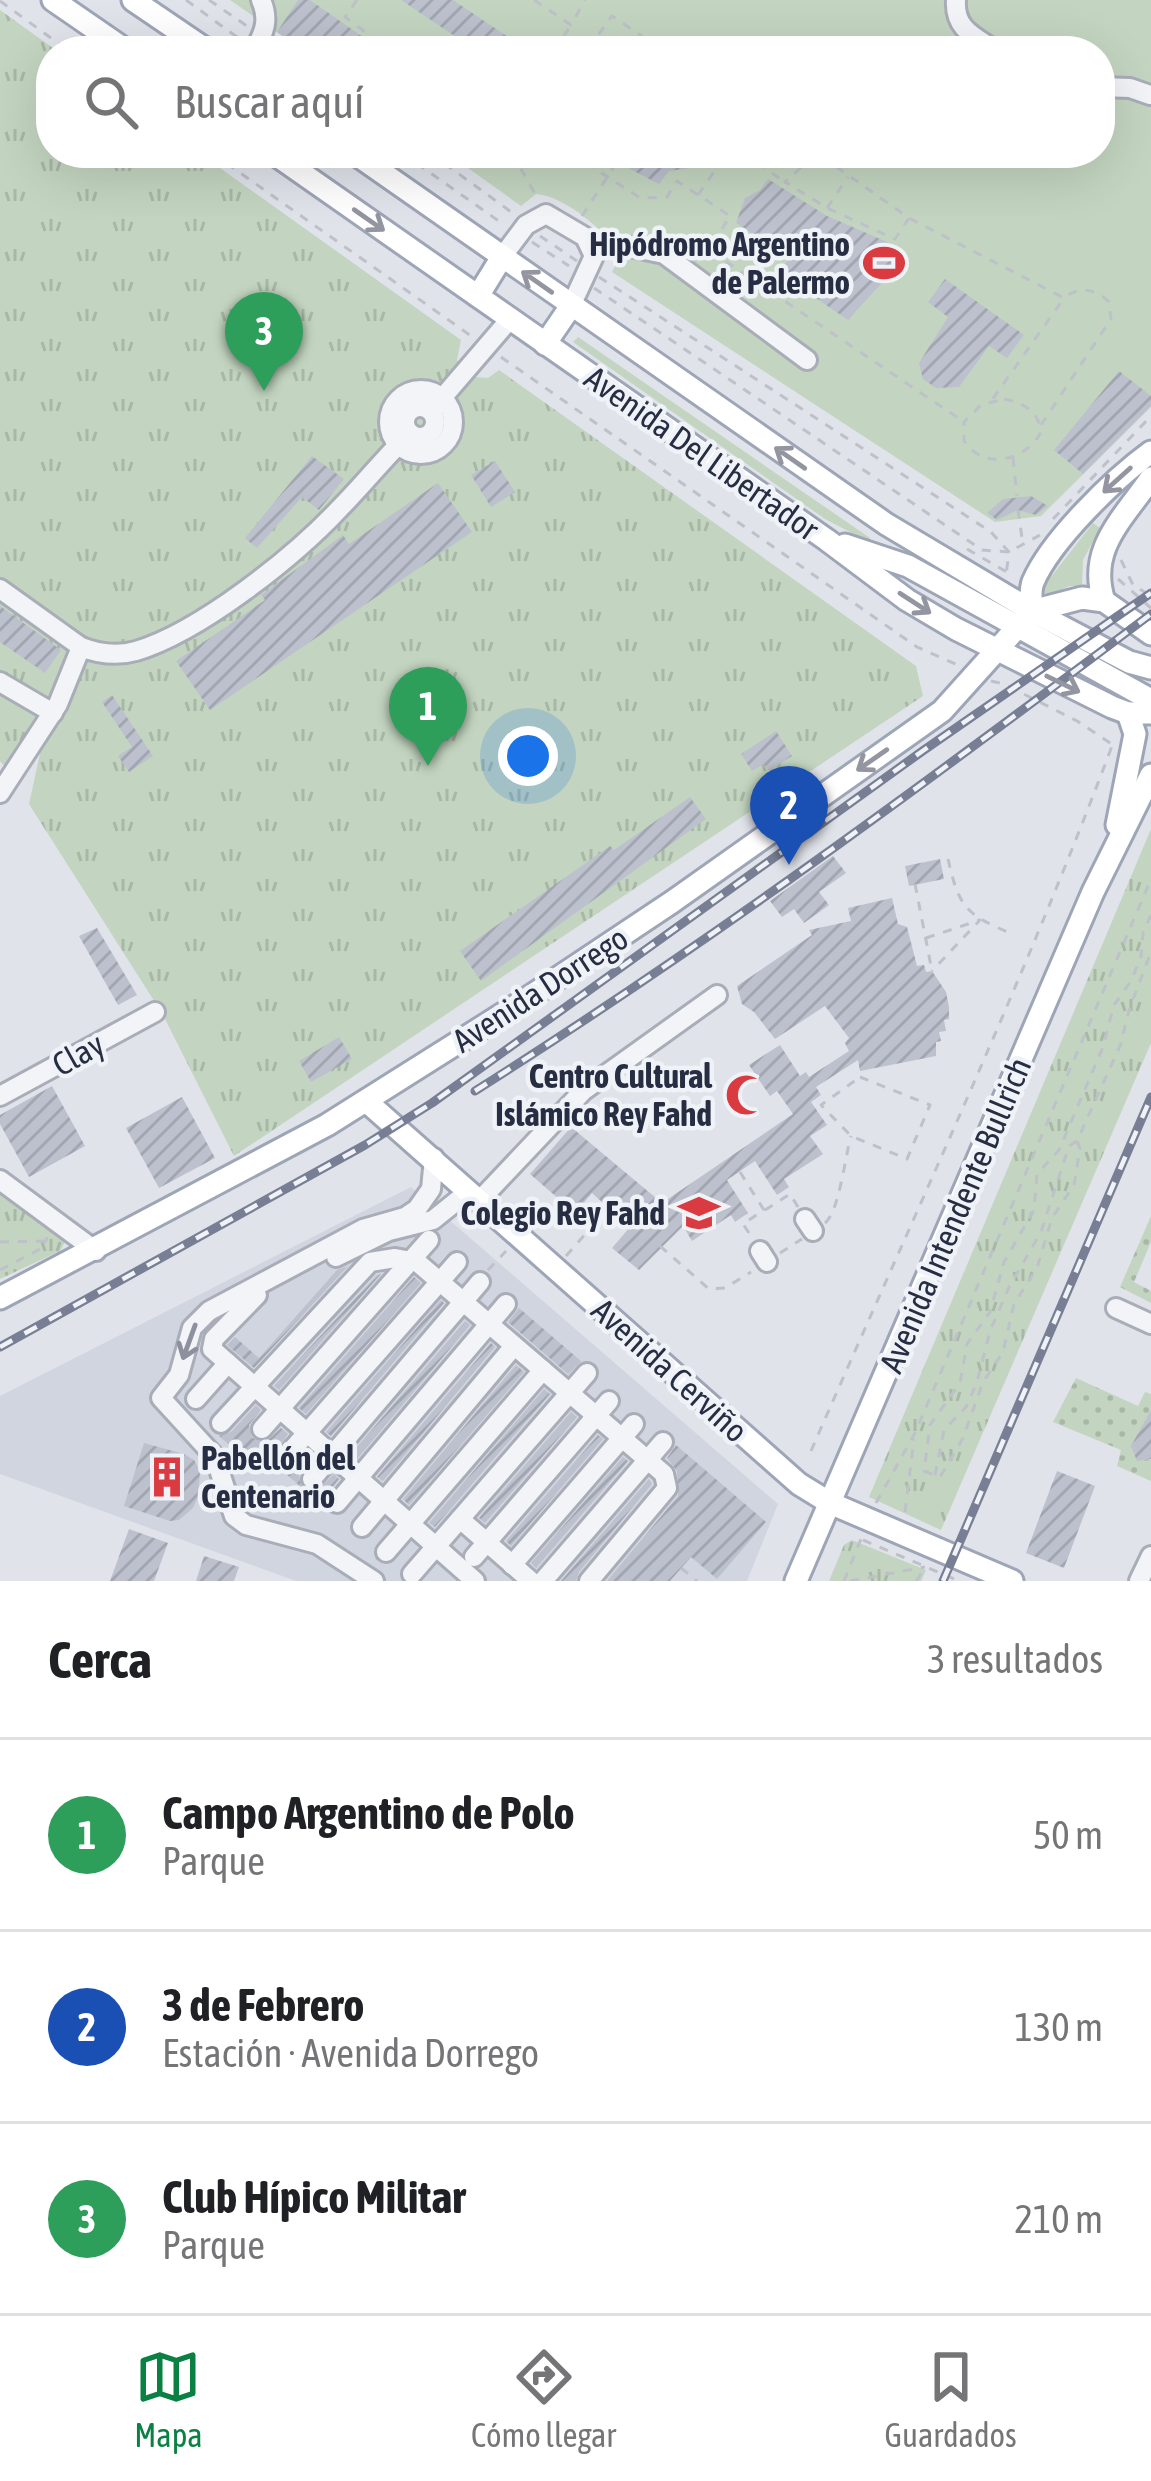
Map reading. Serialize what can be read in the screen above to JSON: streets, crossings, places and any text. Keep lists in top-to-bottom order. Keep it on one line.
{"streets":{"main road":["Avenida Del Libertador","Avenida Dorrego","Avenida Intendente Bullrich","Avenida Cerviño"],"street":["Clay"]},"crossings":[["Avenida Del Libertador","Avenida Dorrego"],["Avenida Del Libertador","Avenida Intendente Bullrich"],["Avenida Dorrego","Avenida Cerviño"],["Avenida Intendente Bullrich","Avenida Cerviño"]],"one_way":["Avenida Dorrego"],"places":{"sports":["Hipódromo Argentino de Palermo"],"mosque":["Centro Cultural Islámico Rey Fahd"],"school or university":["Colegio Rey Fahd"],"building":["Pabellón del Centenario"]},"page":{"search":"Buscar aquí","pins":["3","1","2"],"heading":["Cerca","3 resultados"],"list":[{"mark":"1","name":"Campo Argentino de Polo","note":"Parque","value":"50 m"},{"mark":"2","name":"3 de Febrero","note":"Estación · Avenida Dorrego","value":"130 m"},{"mark":"3","name":"Club Hípico Militar","note":"Parque","value":"210 m"}],"nav":["Mapa","Cómo llegar","Guardados"]}}
